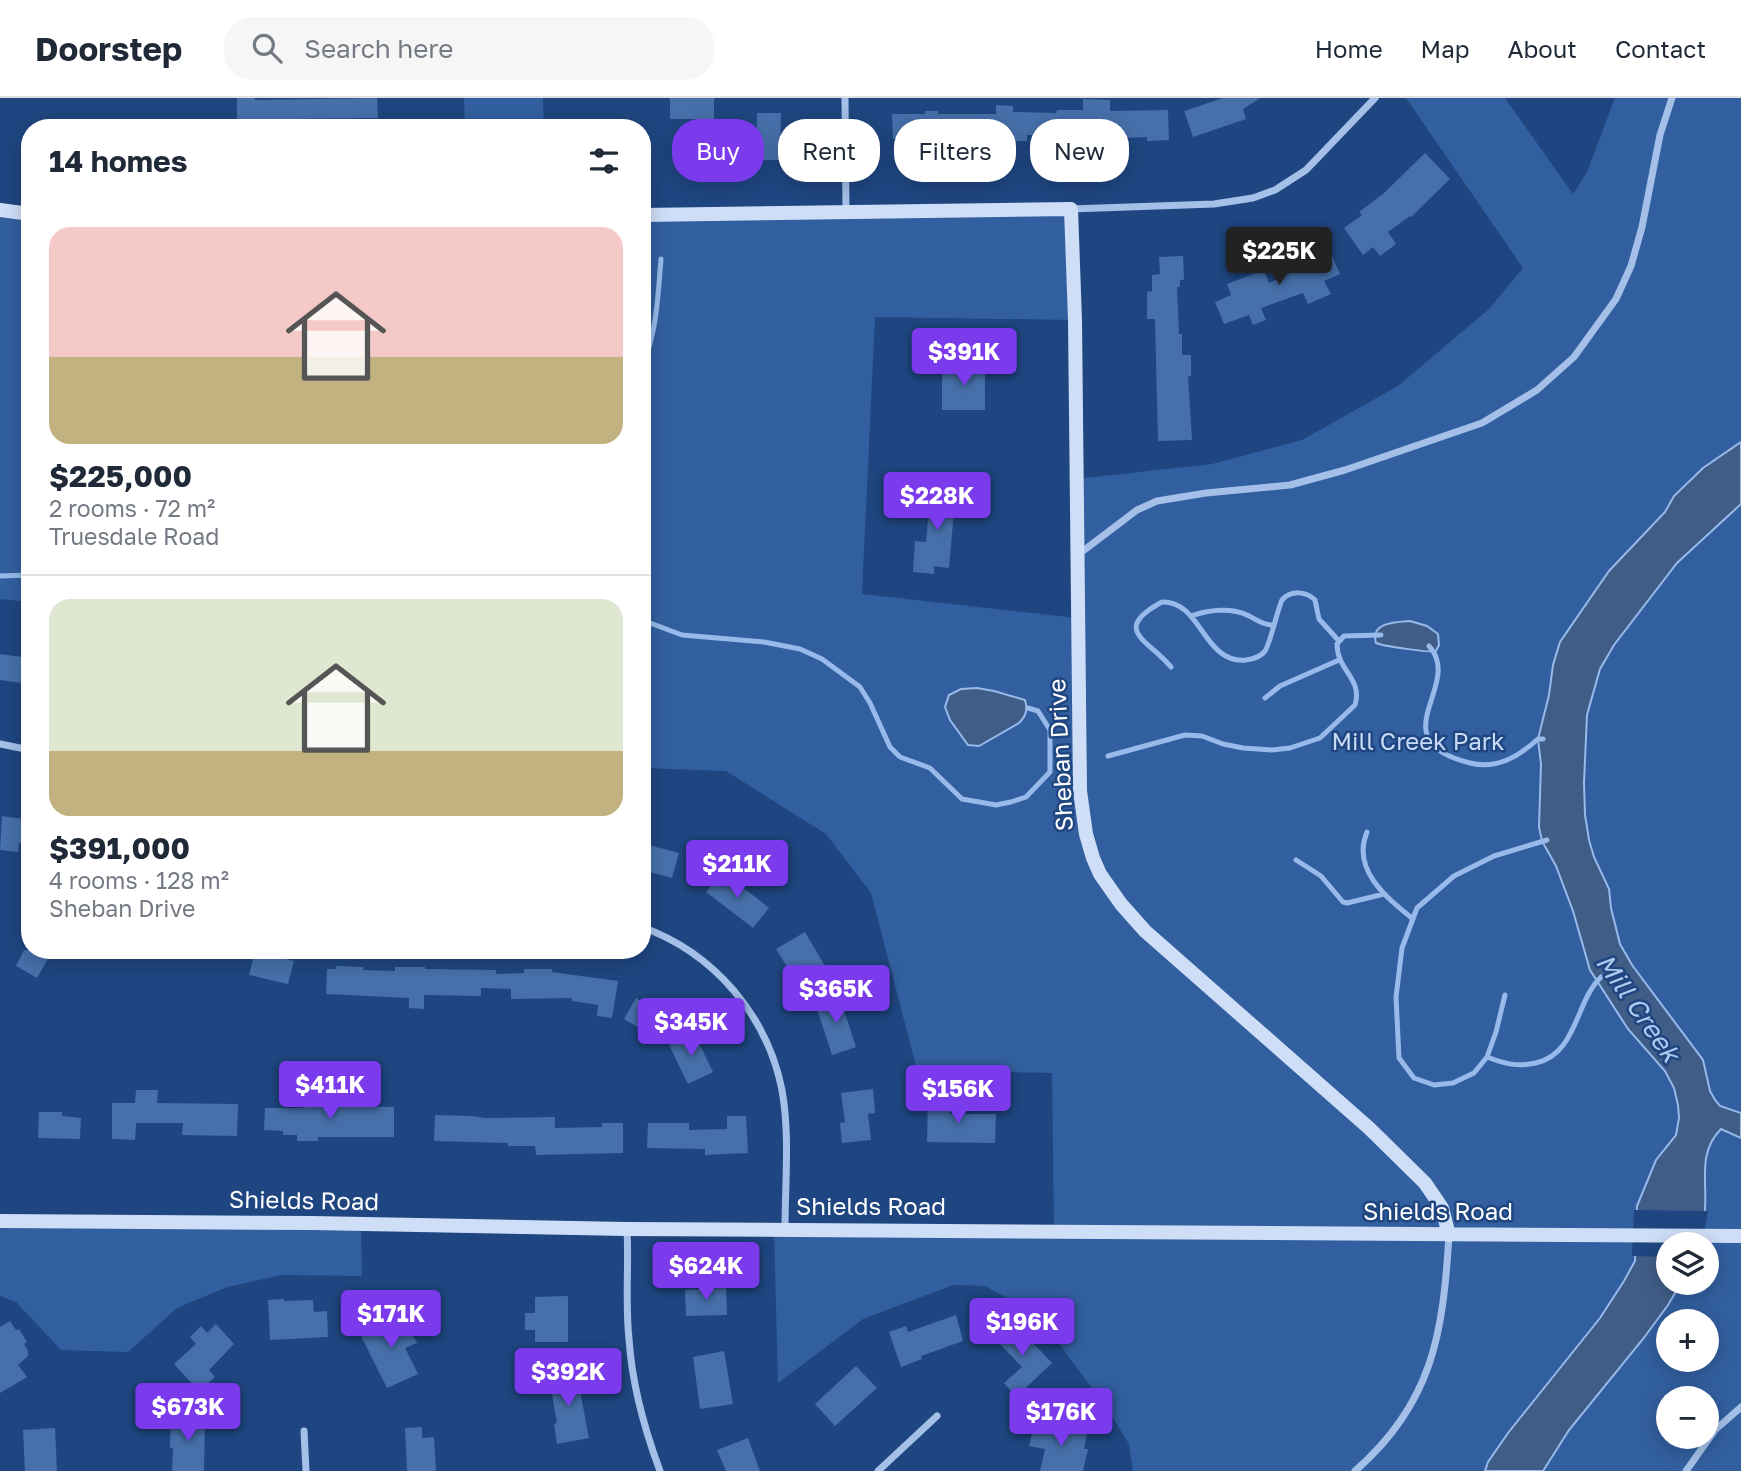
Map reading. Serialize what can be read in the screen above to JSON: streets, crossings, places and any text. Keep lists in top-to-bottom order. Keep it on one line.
{"streets":{"main road":["Sheban Drive","Shields Road"]},"crossings":[["Sheban Drive","Shields Road"]],"water":["Mill Creek"],"parks":["Mill Creek Park"],"page":{"header":"Doorstep","search":"Search here","nav":["Home","Map","About","Contact"],"chip":["Buy","Rent","Filters","New"],"heading":"14 homes","list":[{"name":"$225,000","note":"2 rooms · 72 m² · Truesdale Road"},{"name":"$391,000","note":"4 rooms · 128 m² · Sheban Drive"}],"price":["$225K","$391K","$228K","$211K","$365K","$345K","$411K","$156K","$624K","$171K","$196K","$392K","$673K","$176K"],"map_buttons":["+","−"]}}
